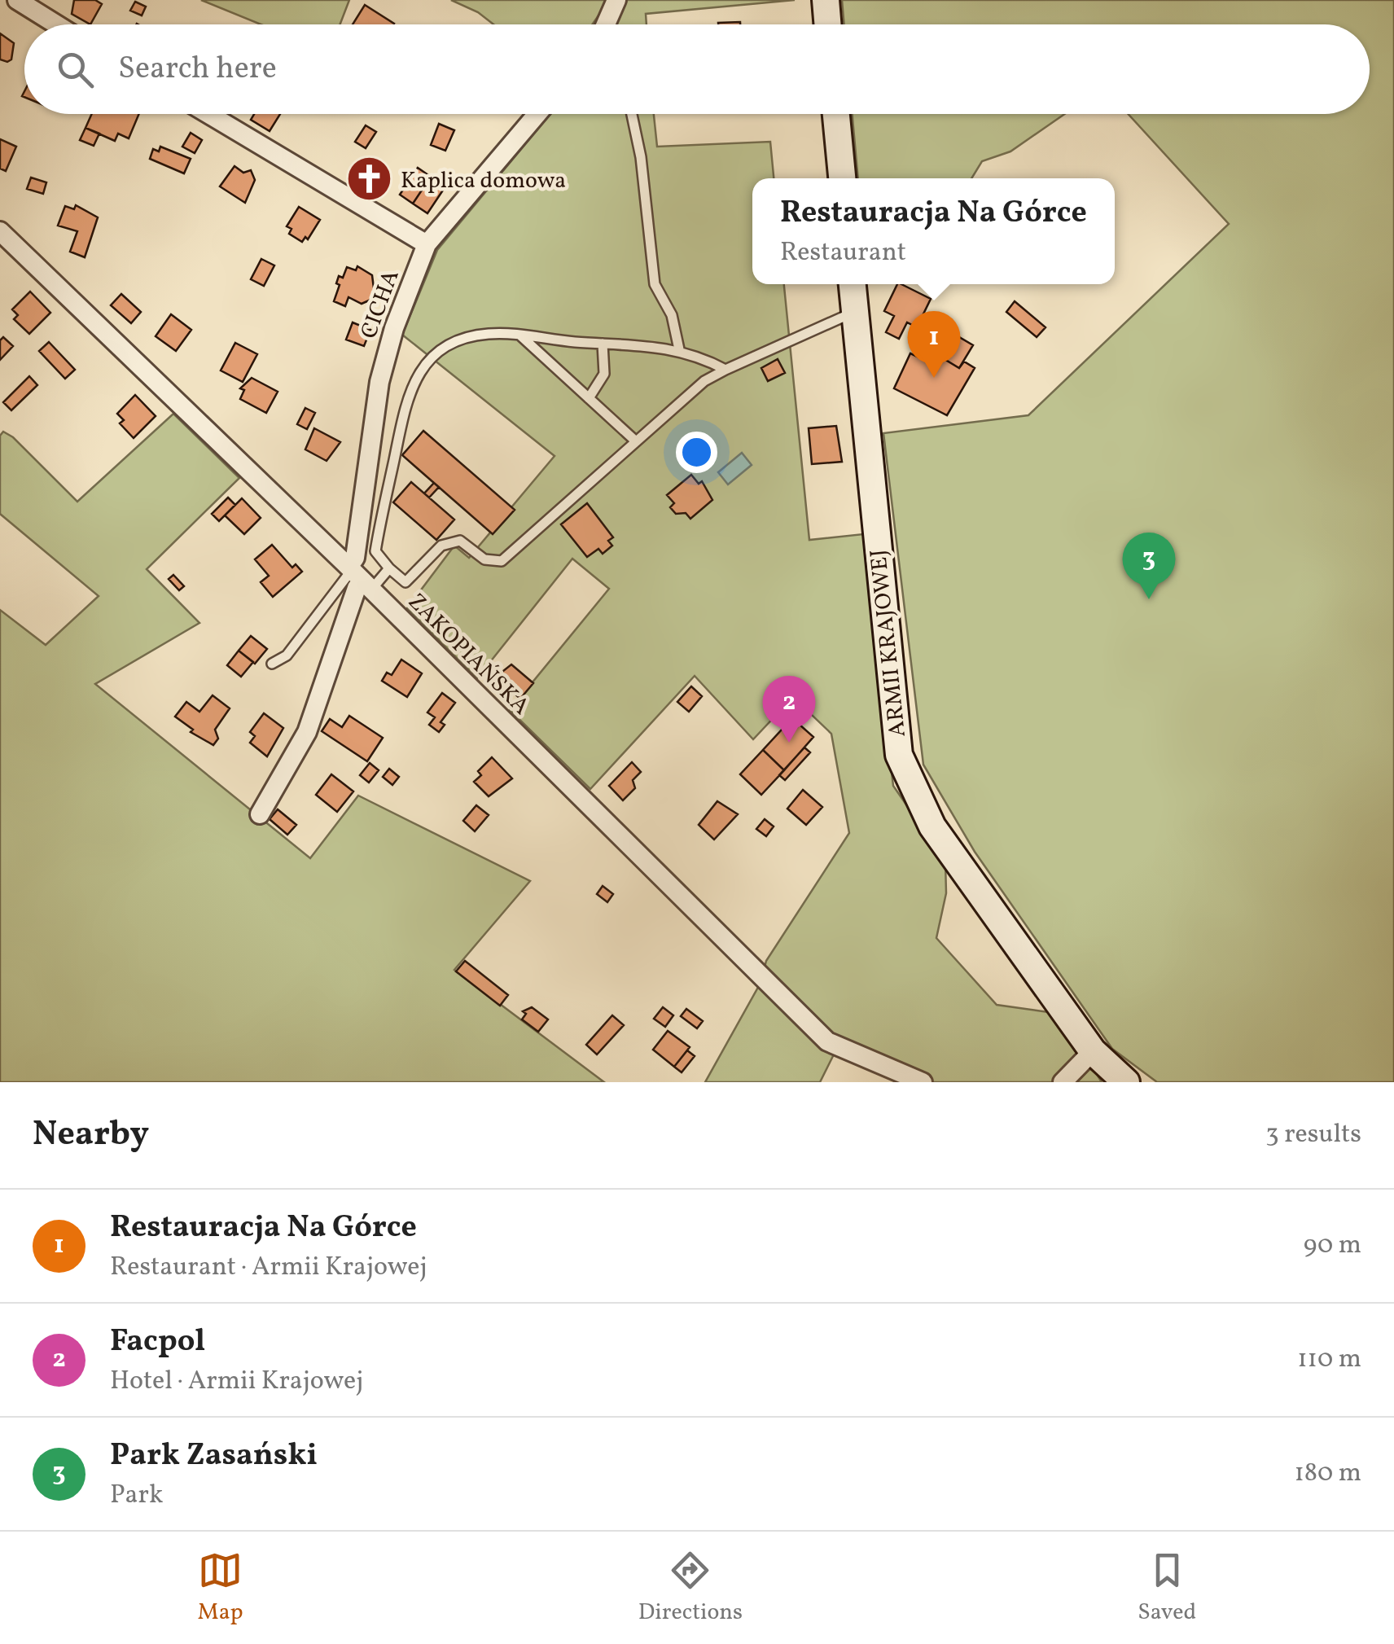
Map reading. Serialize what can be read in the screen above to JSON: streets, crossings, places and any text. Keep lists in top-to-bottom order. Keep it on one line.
{"streets":{"street":["CICHA","ARMII KRAJOWEJ","ZAKOPIAŃSKA"]},"crossings":[["CICHA","ZAKOPIAŃSKA"]],"places":{"church":["Kaplica domowa"]},"page":{"search":"Search here","popup":["Restauracja Na Górce","Restaurant"],"pins":["1","3","2"],"heading":["Nearby","3 results"],"list":[{"mark":"1","name":"Restauracja Na Górce","note":"Restaurant · Armii Krajowej","value":"90 m"},{"mark":"2","name":"Facpol","note":"Hotel · Armii Krajowej","value":"110 m"},{"mark":"3","name":"Park Zasański","note":"Park","value":"180 m"}],"nav":["Map","Directions","Saved"]}}
